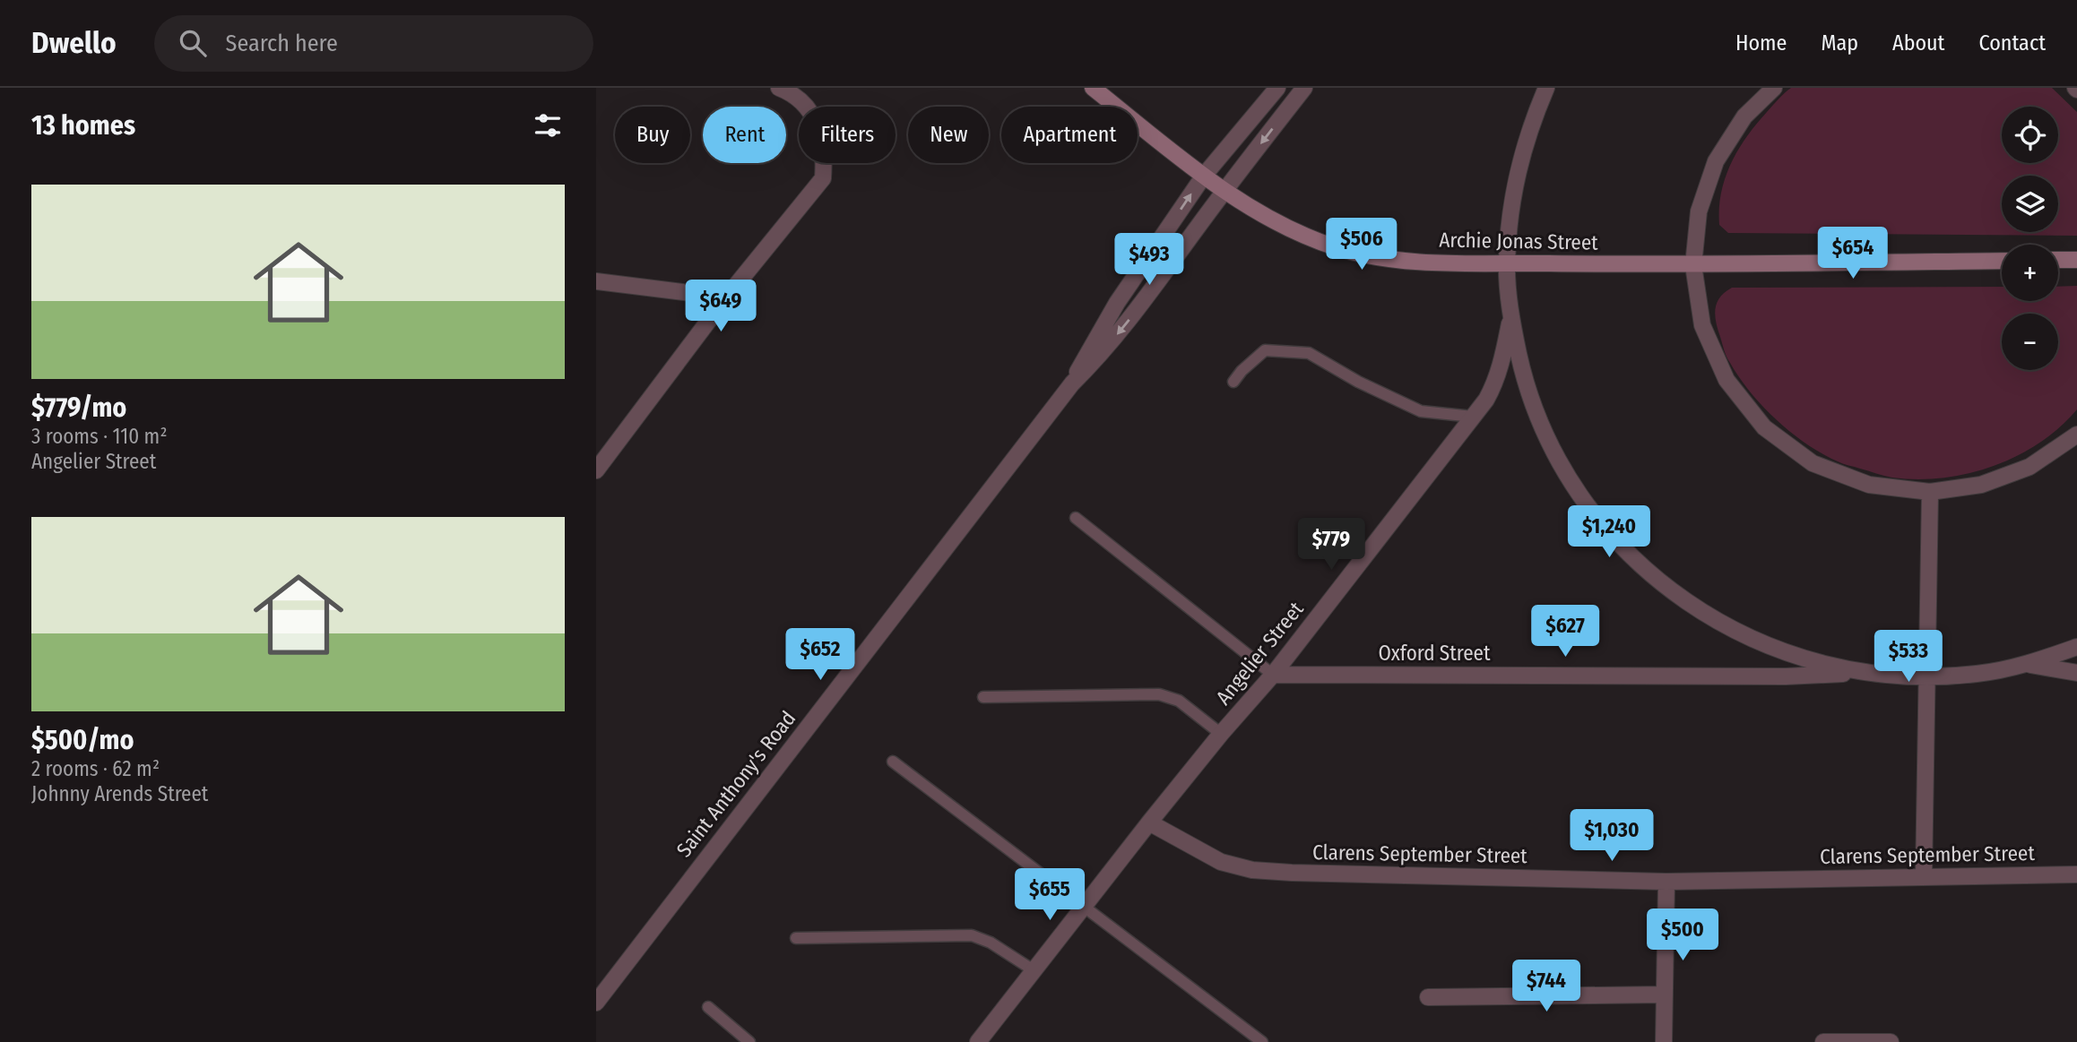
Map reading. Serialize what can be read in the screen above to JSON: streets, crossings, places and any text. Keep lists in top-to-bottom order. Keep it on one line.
{"streets":{"street":["Archie Jonas Street","Angelier Street","Oxford Street","Saint Anthony's Road","Clarens September Street"]},"crossings":[["Archie Jonas Street","Saint Anthony's Road"],["Angelier Street","Oxford Street"],["Angelier Street","Clarens September Street"]],"page":{"header":"Dwello","search":"Search here","nav":["Home","Map","About","Contact"],"heading":"13 homes","map_buttons":["+","−"],"chip":["Buy","Rent","Filters","New","Apartment"],"list":[{"name":"$779/mo","note":"3 rooms · 110 m² · Angelier Street"},{"name":"$500/mo","note":"2 rooms · 62 m² · Johnny Arends Street"}],"price":["$506","$654","$493","$649","$1,240","$779","$627","$652","$533","$1,030","$655","$500","$744"]}}
